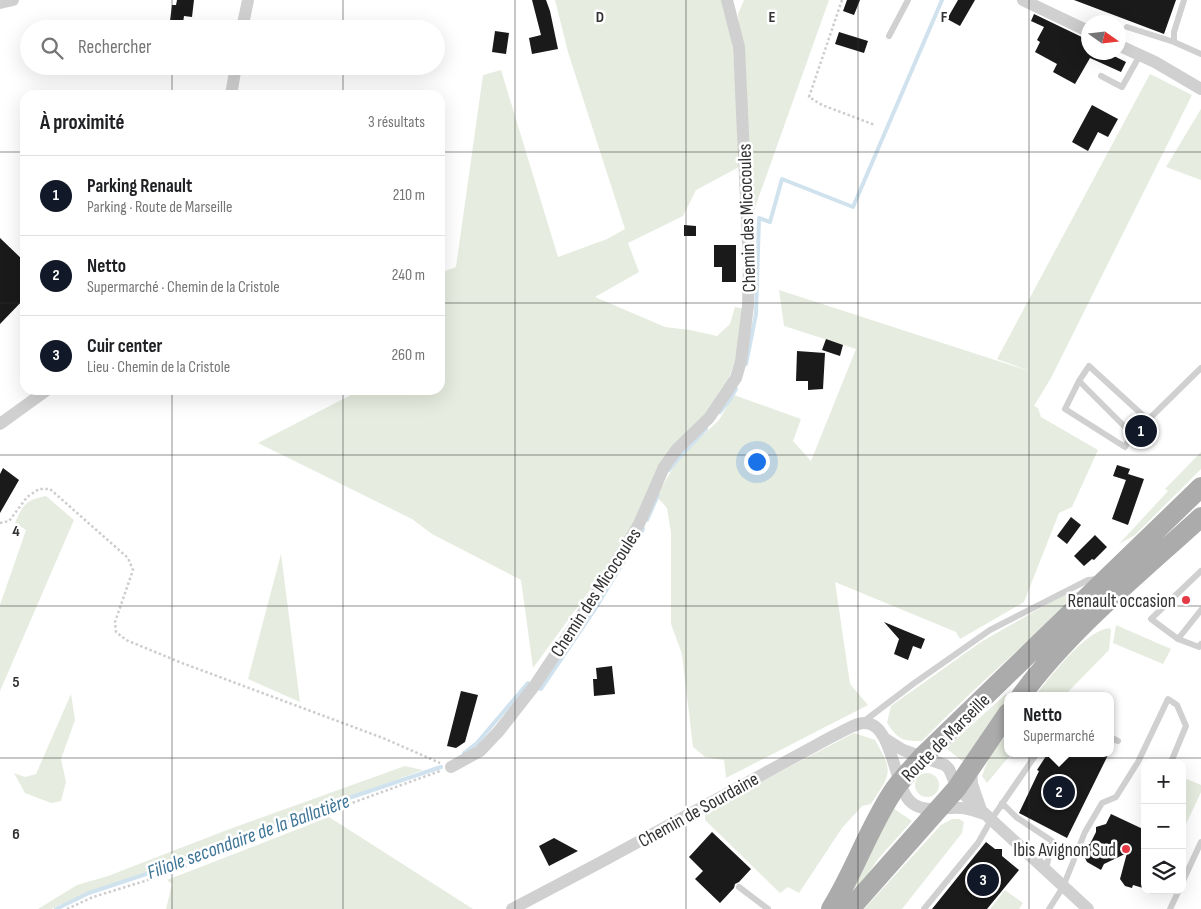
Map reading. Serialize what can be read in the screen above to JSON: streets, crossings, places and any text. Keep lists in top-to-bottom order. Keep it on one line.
{"streets":{"main road":["Route de Marseille"],"street":["Chemin des Micocoules","Chemin de Sourdaine"]},"water":["Filiole secondaire de la Ballatière"],"places":["Renault occasion","Ibis Avignon Sud"],"north":"right","page":{"search":"Rechercher","heading":["À proximité","3 résultats"],"list":[{"mark":"1","name":"Parking Renault","note":"Parking · Route de Marseille","value":"210 m"},{"mark":"2","name":"Netto","note":"Supermarché · Chemin de la Cristole","value":"240 m"},{"mark":"3","name":"Cuir center","note":"Lieu · Chemin de la Cristole","value":"260 m"}],"pins":["1","2","3"],"popup":["Netto","Supermarché"],"map_buttons":["+","−"]},"grid":{"columns":["D","E","F"],"rows":["4","5","6"]}}
